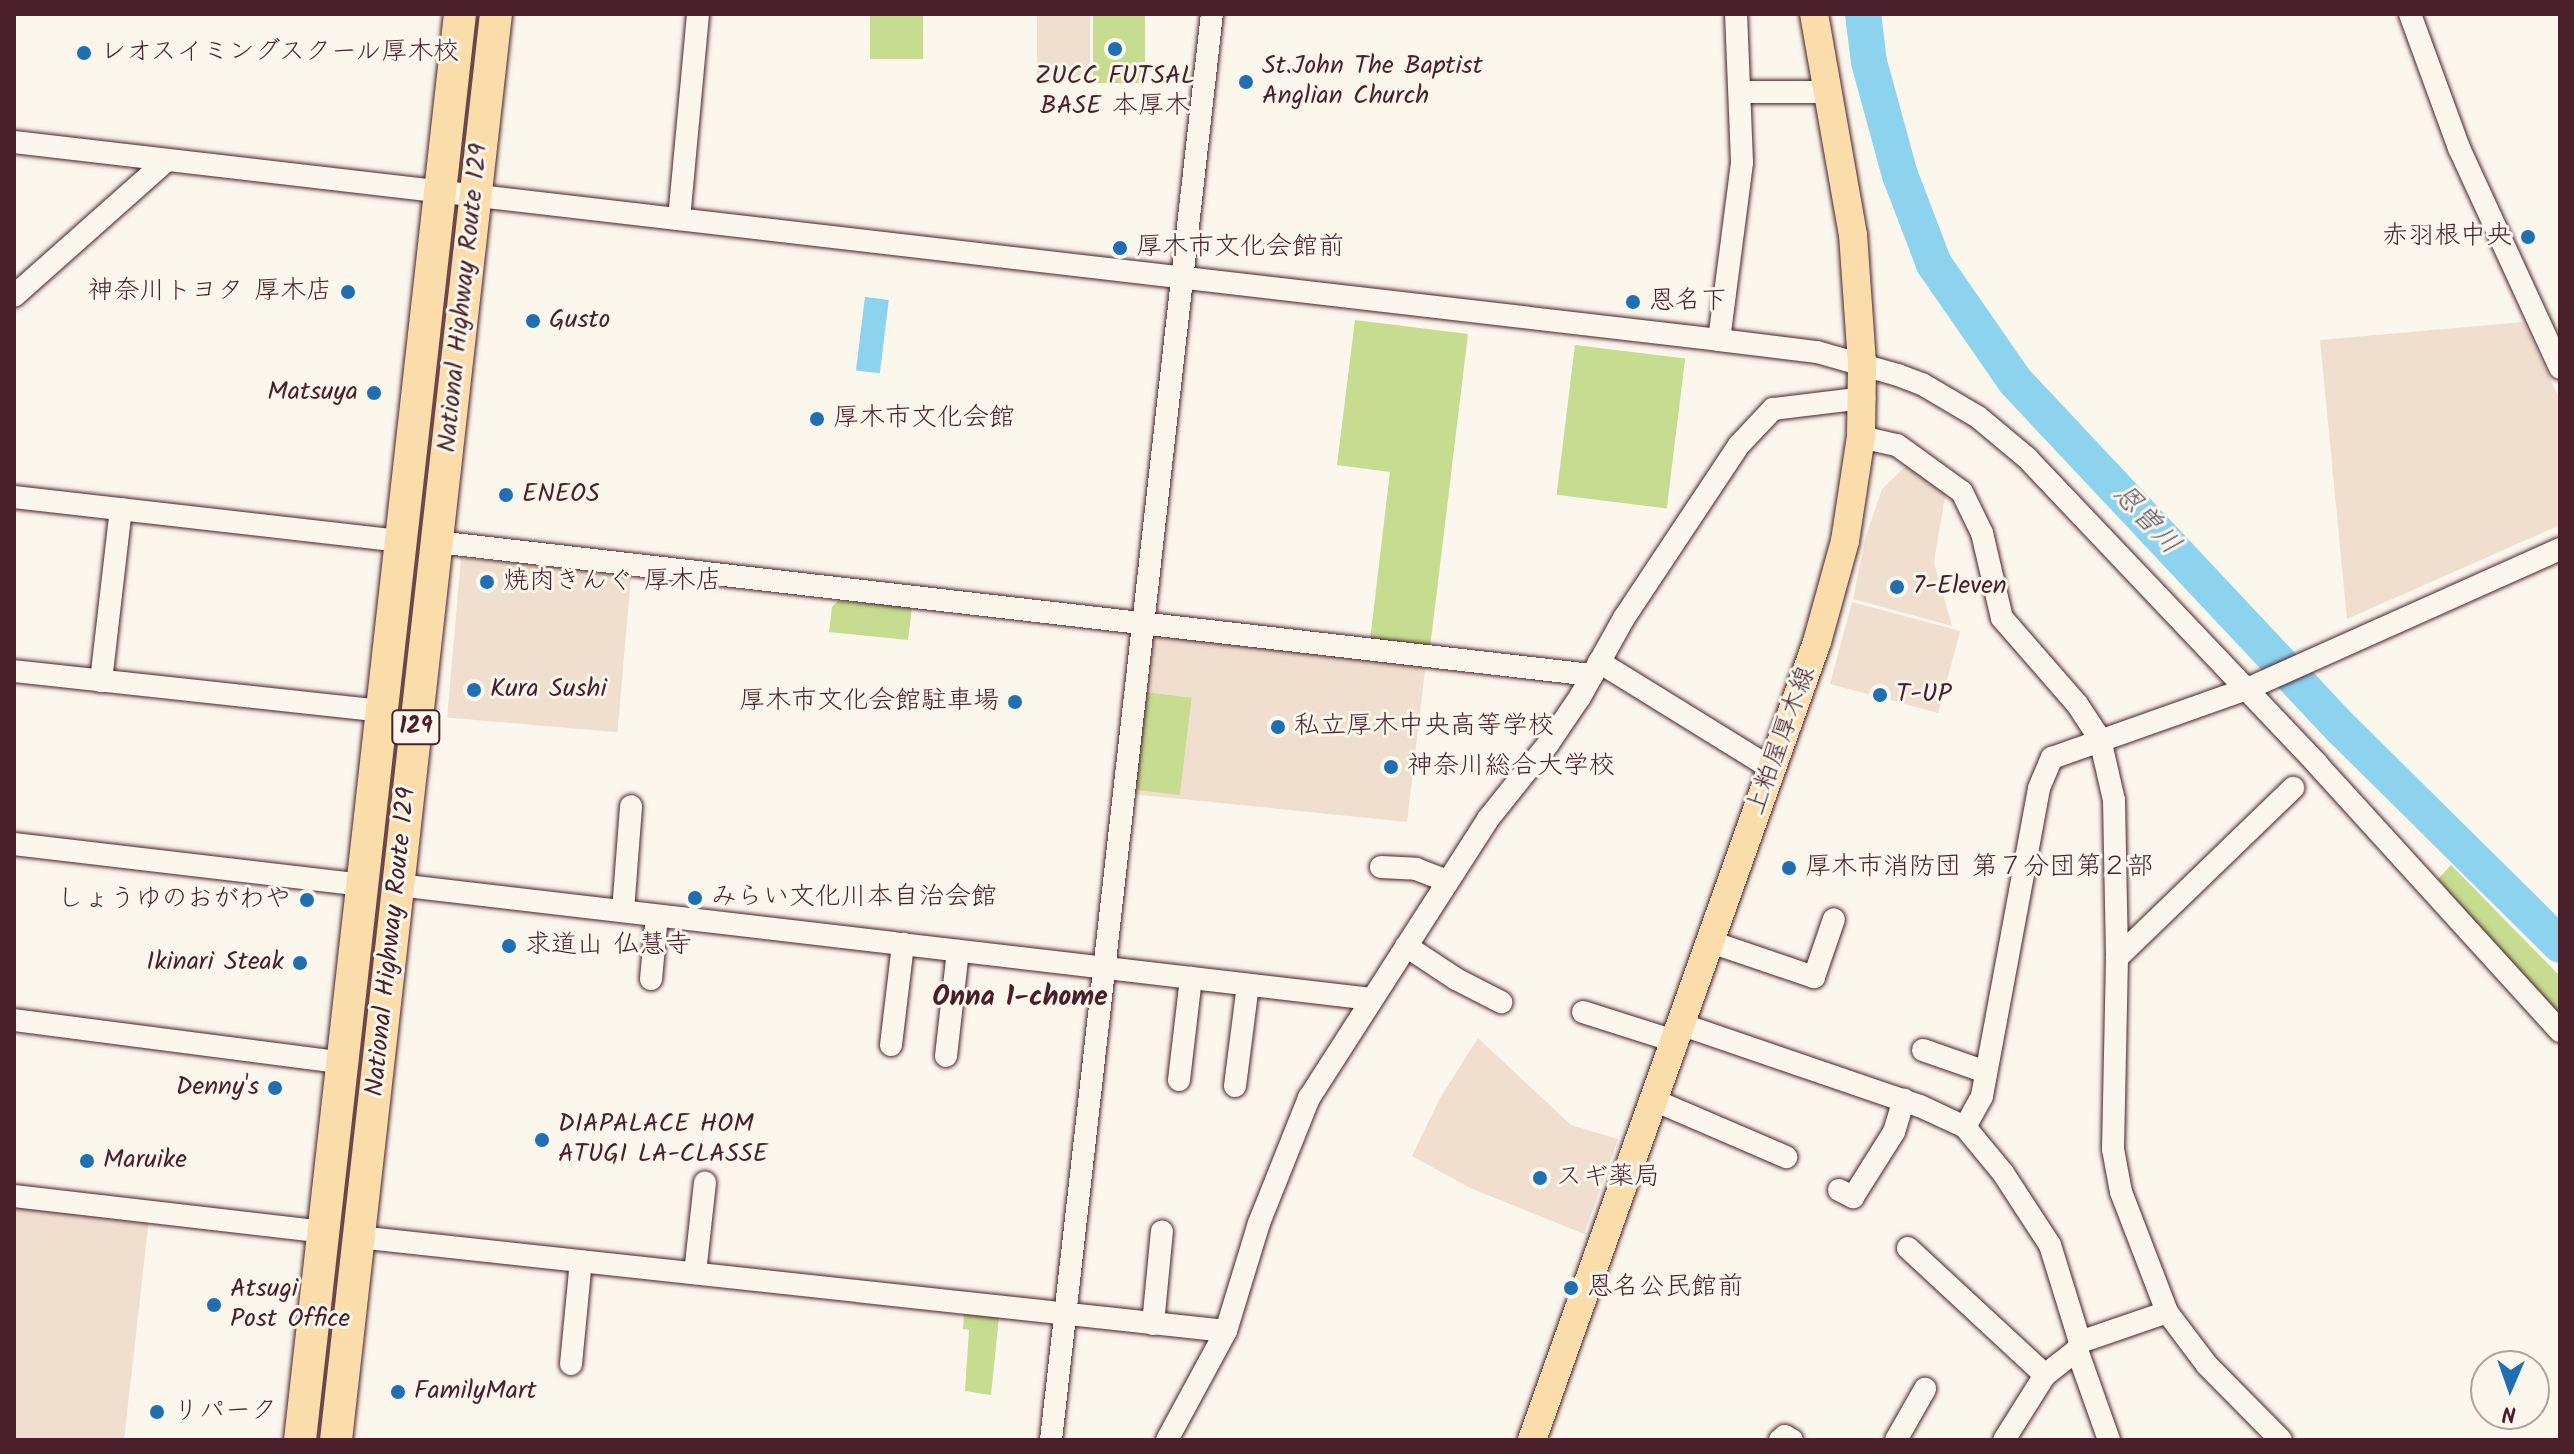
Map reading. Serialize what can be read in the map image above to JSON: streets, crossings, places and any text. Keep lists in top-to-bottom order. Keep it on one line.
{"streets":{"highway":["National Highway Route 129","129"],"main road":["上粕屋厚木線"]},"districts":["Onna 1-chome"],"water":["恩曽川"],"places":["ZUCC FUTSAL BASE 本厚木","レオスイミングスクール厚木校","St.John The Baptist Anglian Church","赤羽根中央","厚木市文化会館前","神奈川トヨタ 厚木店","恩名下","Gusto","Matsuya","厚木市文化会館","ENEOS","焼肉きんぐ 厚木店","7-Eleven","Kura Sushi","T-UP","厚木市文化会館駐車場","私立厚木中央高等学校","神奈川総合大学校","厚木市消防団 第７分団第２部","みらい文化川本自治会館","しょうゆのおがわや","求道山 仏慧寺","Ikinari Steak","Denny's","DIAPALACE HOM ATUGI LA-CLASSE","Maruike","スギ薬局","恩名公民館前","Atsugi Post Office","FamilyMart","リパーク"],"north":"bottom"}
